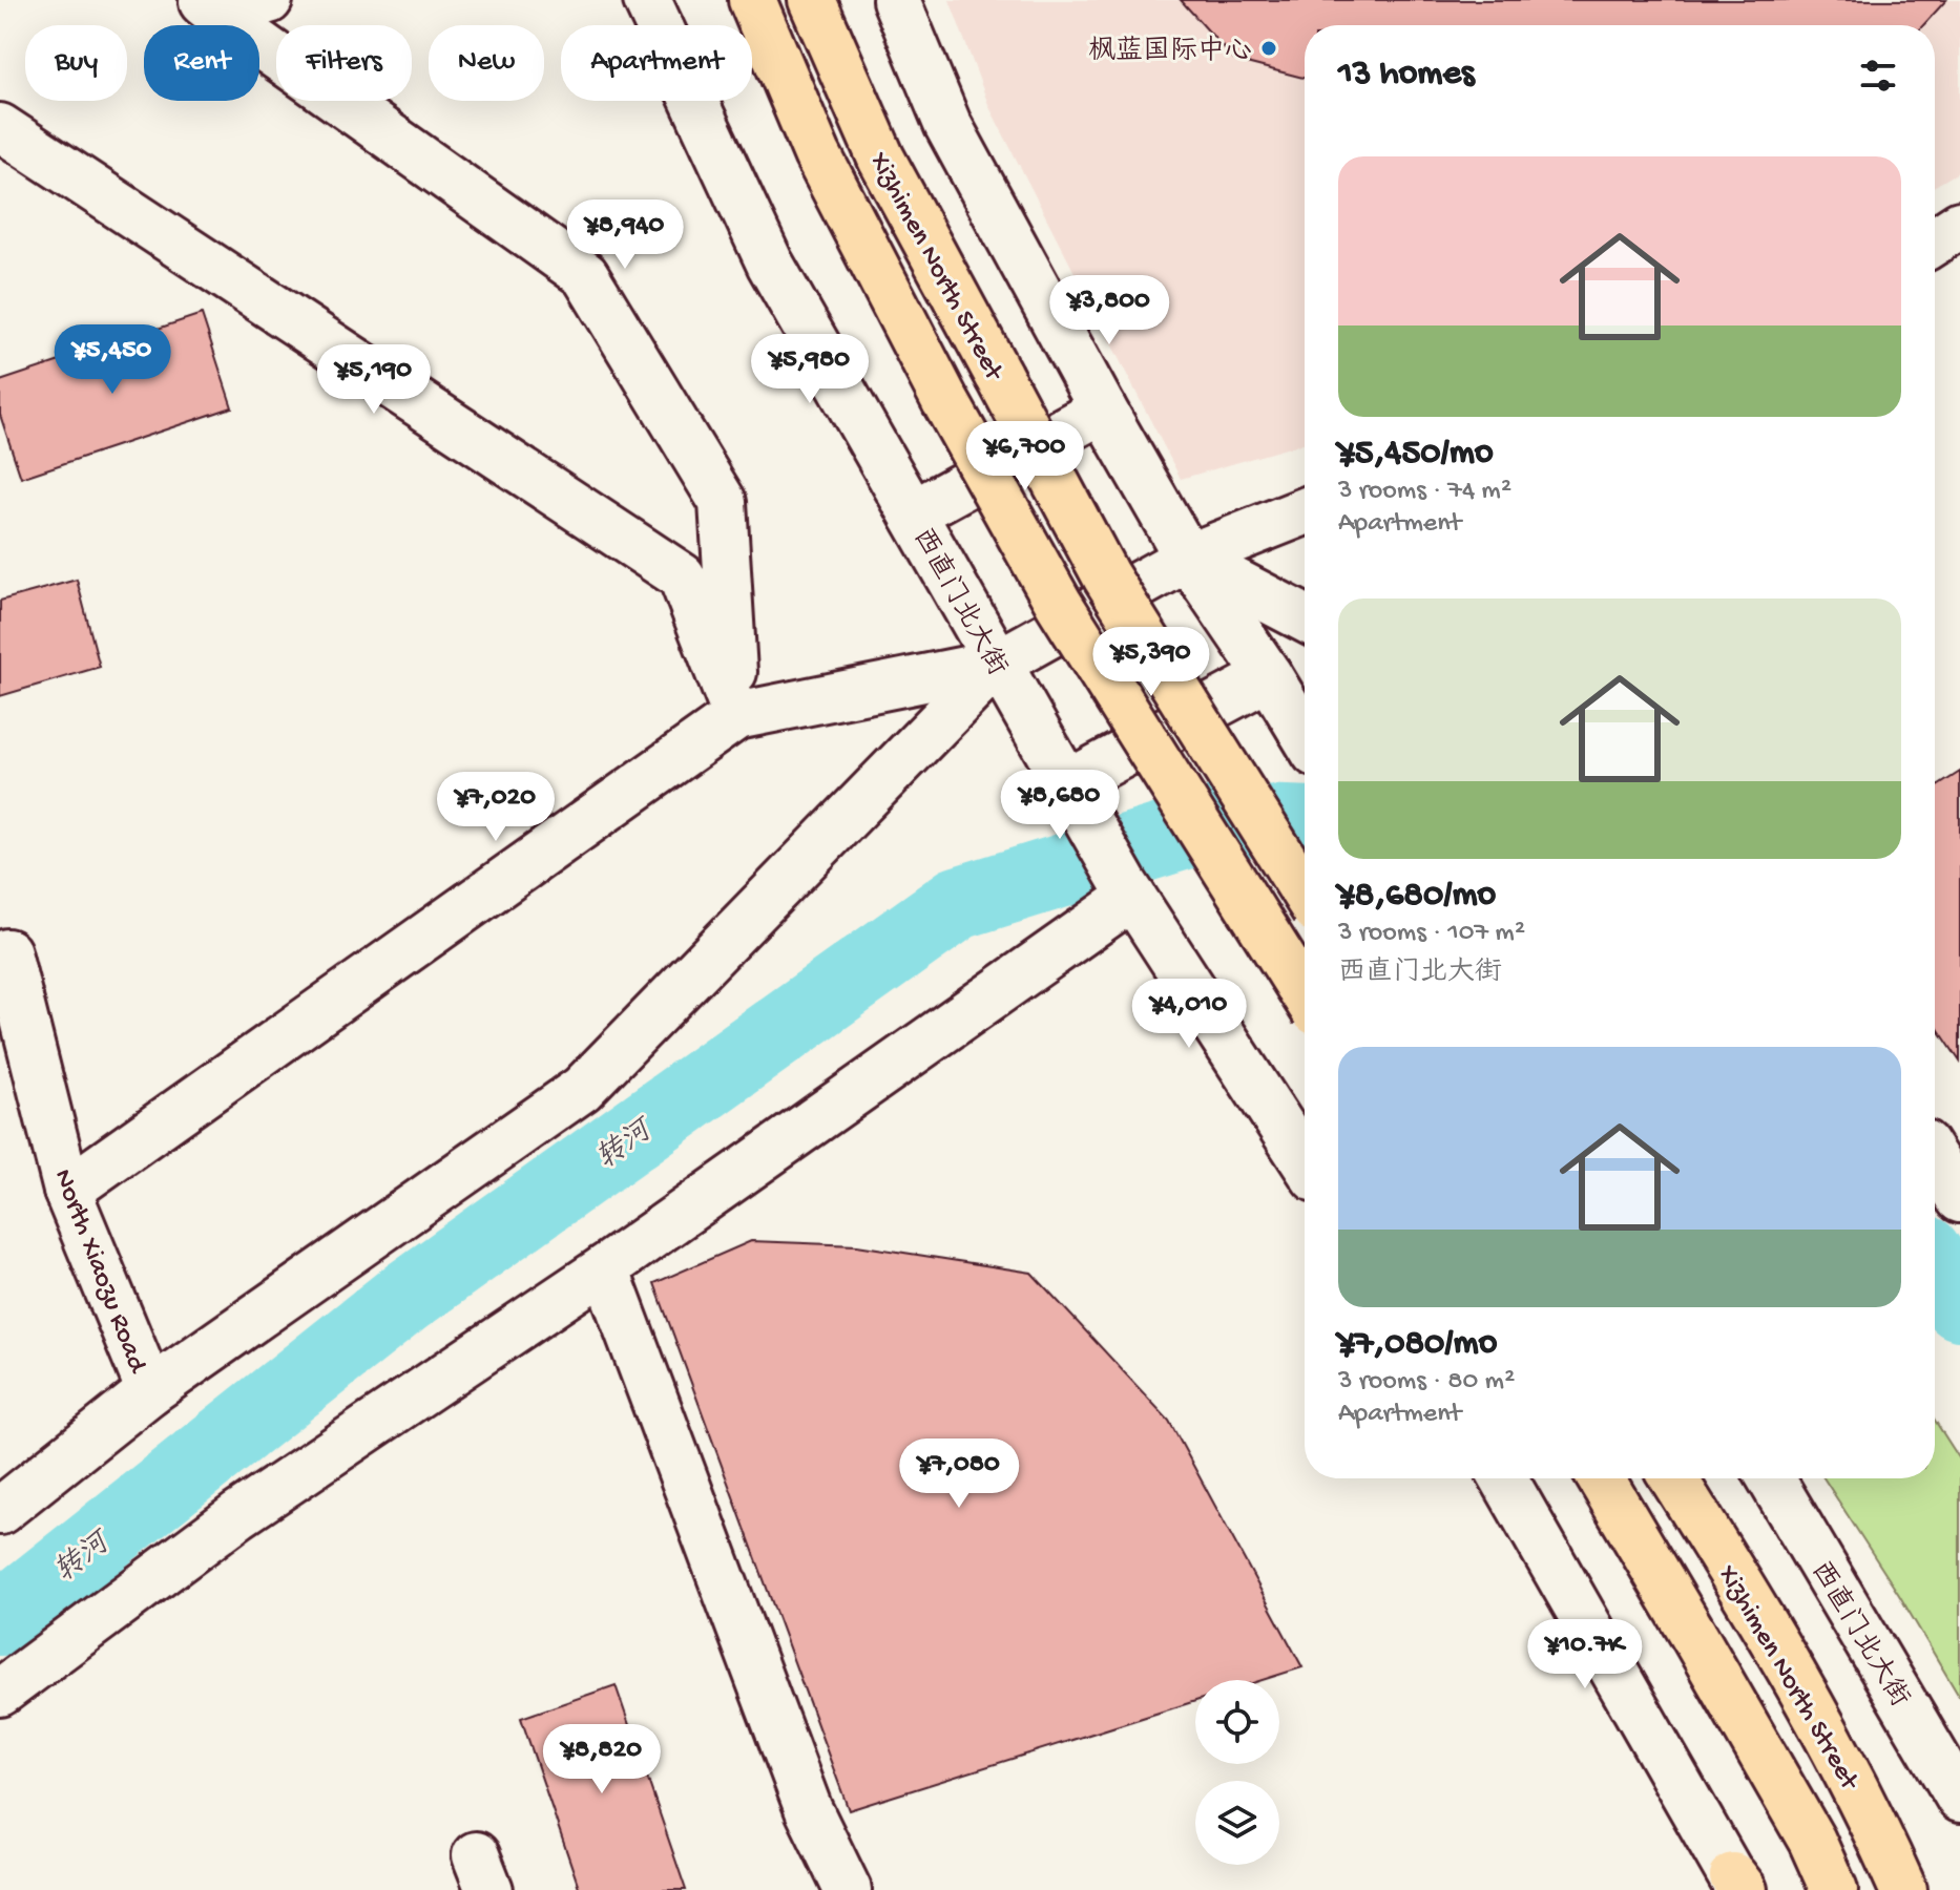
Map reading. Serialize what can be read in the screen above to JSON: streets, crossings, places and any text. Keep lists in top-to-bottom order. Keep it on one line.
{"streets":{"highway":["Xizhimen North Street"],"street":["西直门北大街","North Xiaozu Road"]},"water":["转河"],"places":["枫蓝国际中心"],"page":{"chip":["Buy","Rent","Filters","New","Apartment"],"heading":"13 homes","list":[{"name":"¥5,450/mo","note":"3 rooms · 74 m² · Apartment"},{"name":"¥8,680/mo","note":"3 rooms · 107 m² · 西直门北大街"},{"name":"¥7,080/mo","note":"3 rooms · 80 m² · Apartment"}],"price":["¥8,940","¥3,800","¥5,450","¥5,980","¥5,190","¥6,700","¥5,390","¥8,680","¥7,020","¥4,010","¥7,080","¥10.7K","¥8,820"]}}
